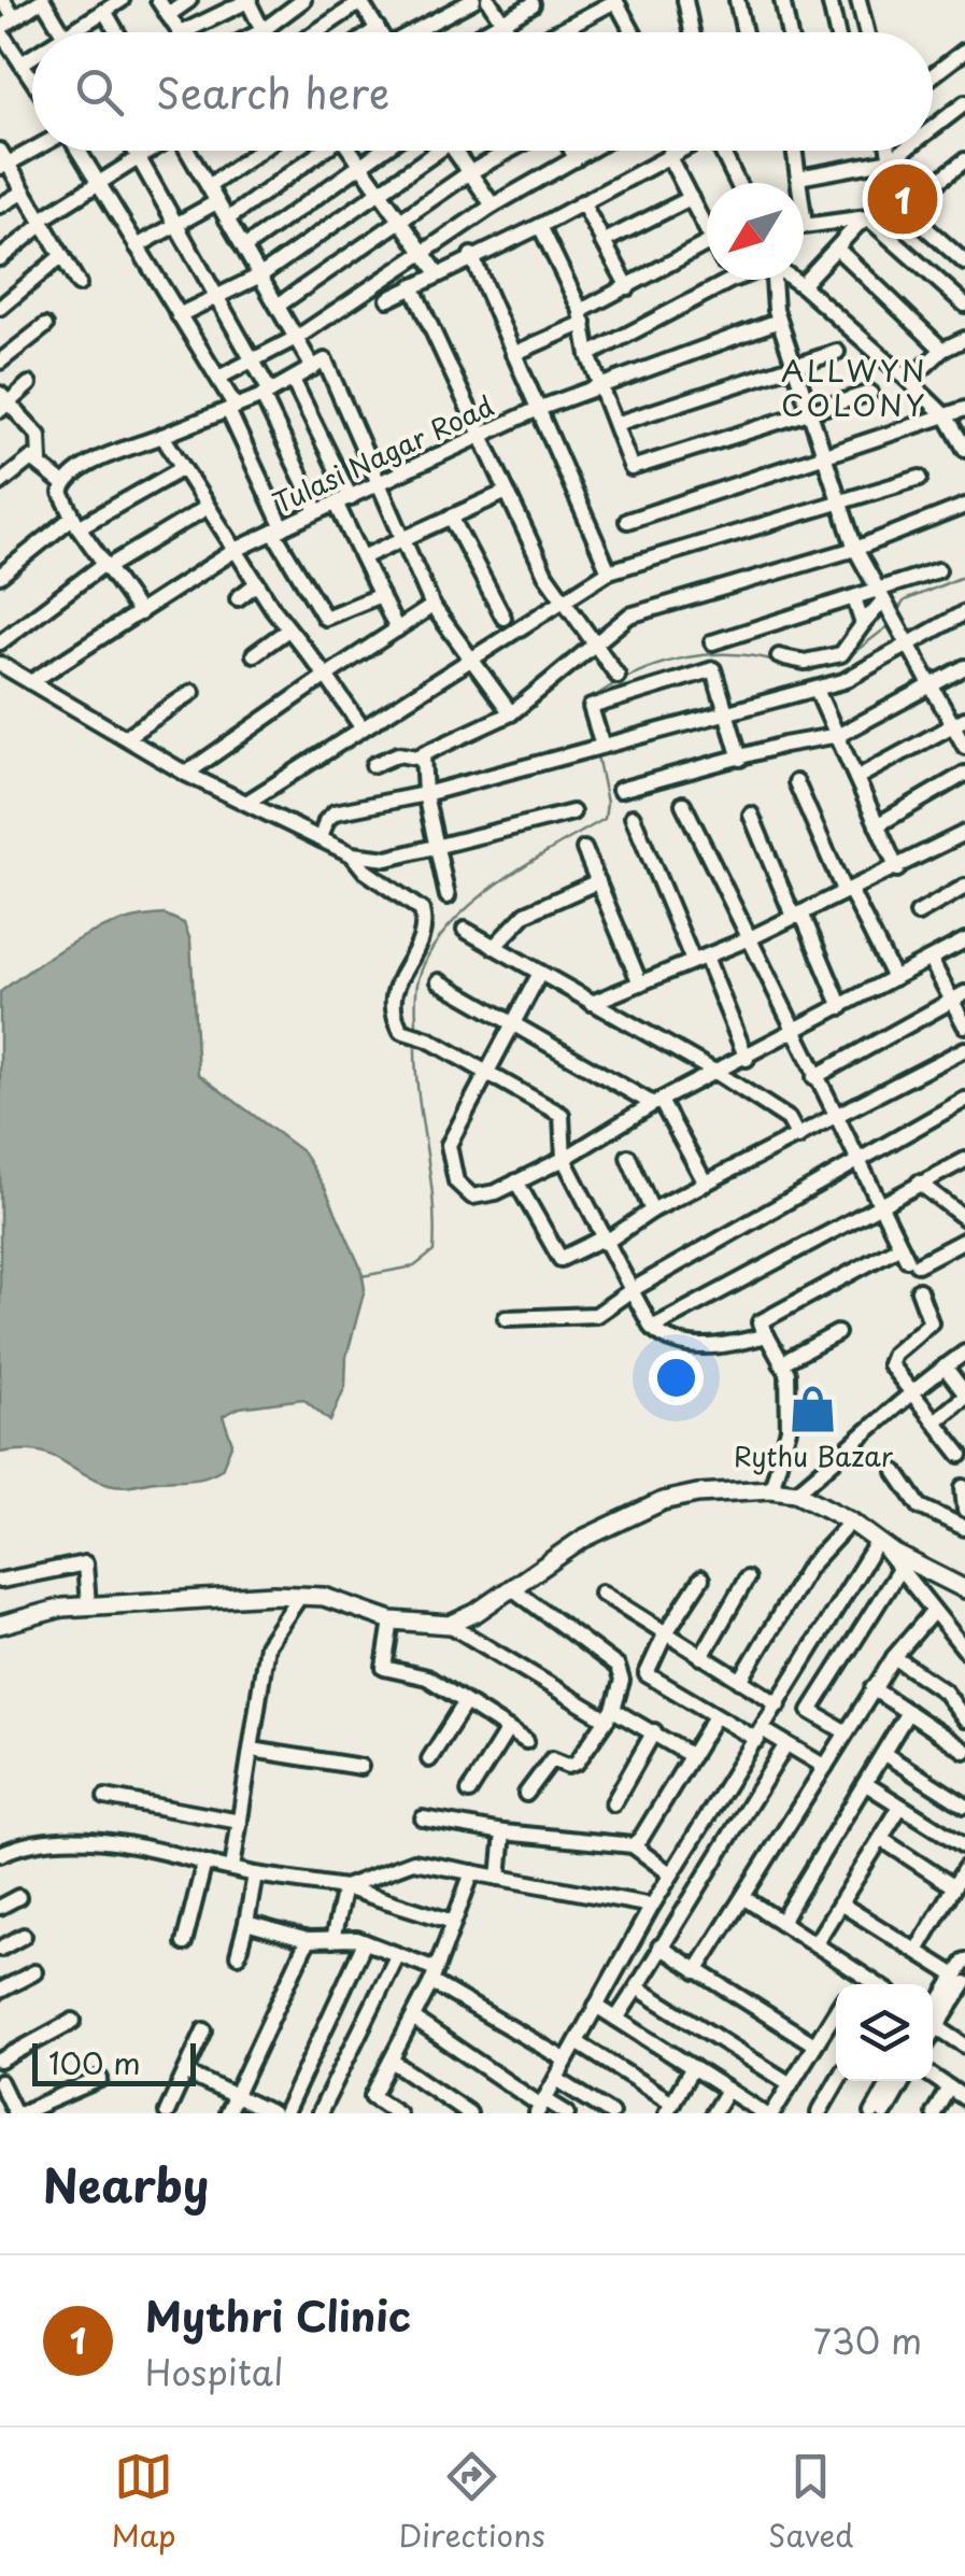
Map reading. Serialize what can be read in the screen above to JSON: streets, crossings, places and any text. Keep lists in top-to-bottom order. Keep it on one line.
{"streets":{"street":["Tulasi Nagar Road"]},"districts":["ALLWYN COLONY"],"places":{"shop":["Rythu Bazar"]},"scale_bar":"100 m","north":"bottom left","page":{"search":"Search here","pins":"1","scale":"100 m","heading":"Nearby","list":[{"mark":"1","name":"Mythri Clinic","note":"Hospital","value":"730 m"}],"nav":["Map","Directions","Saved"]}}
